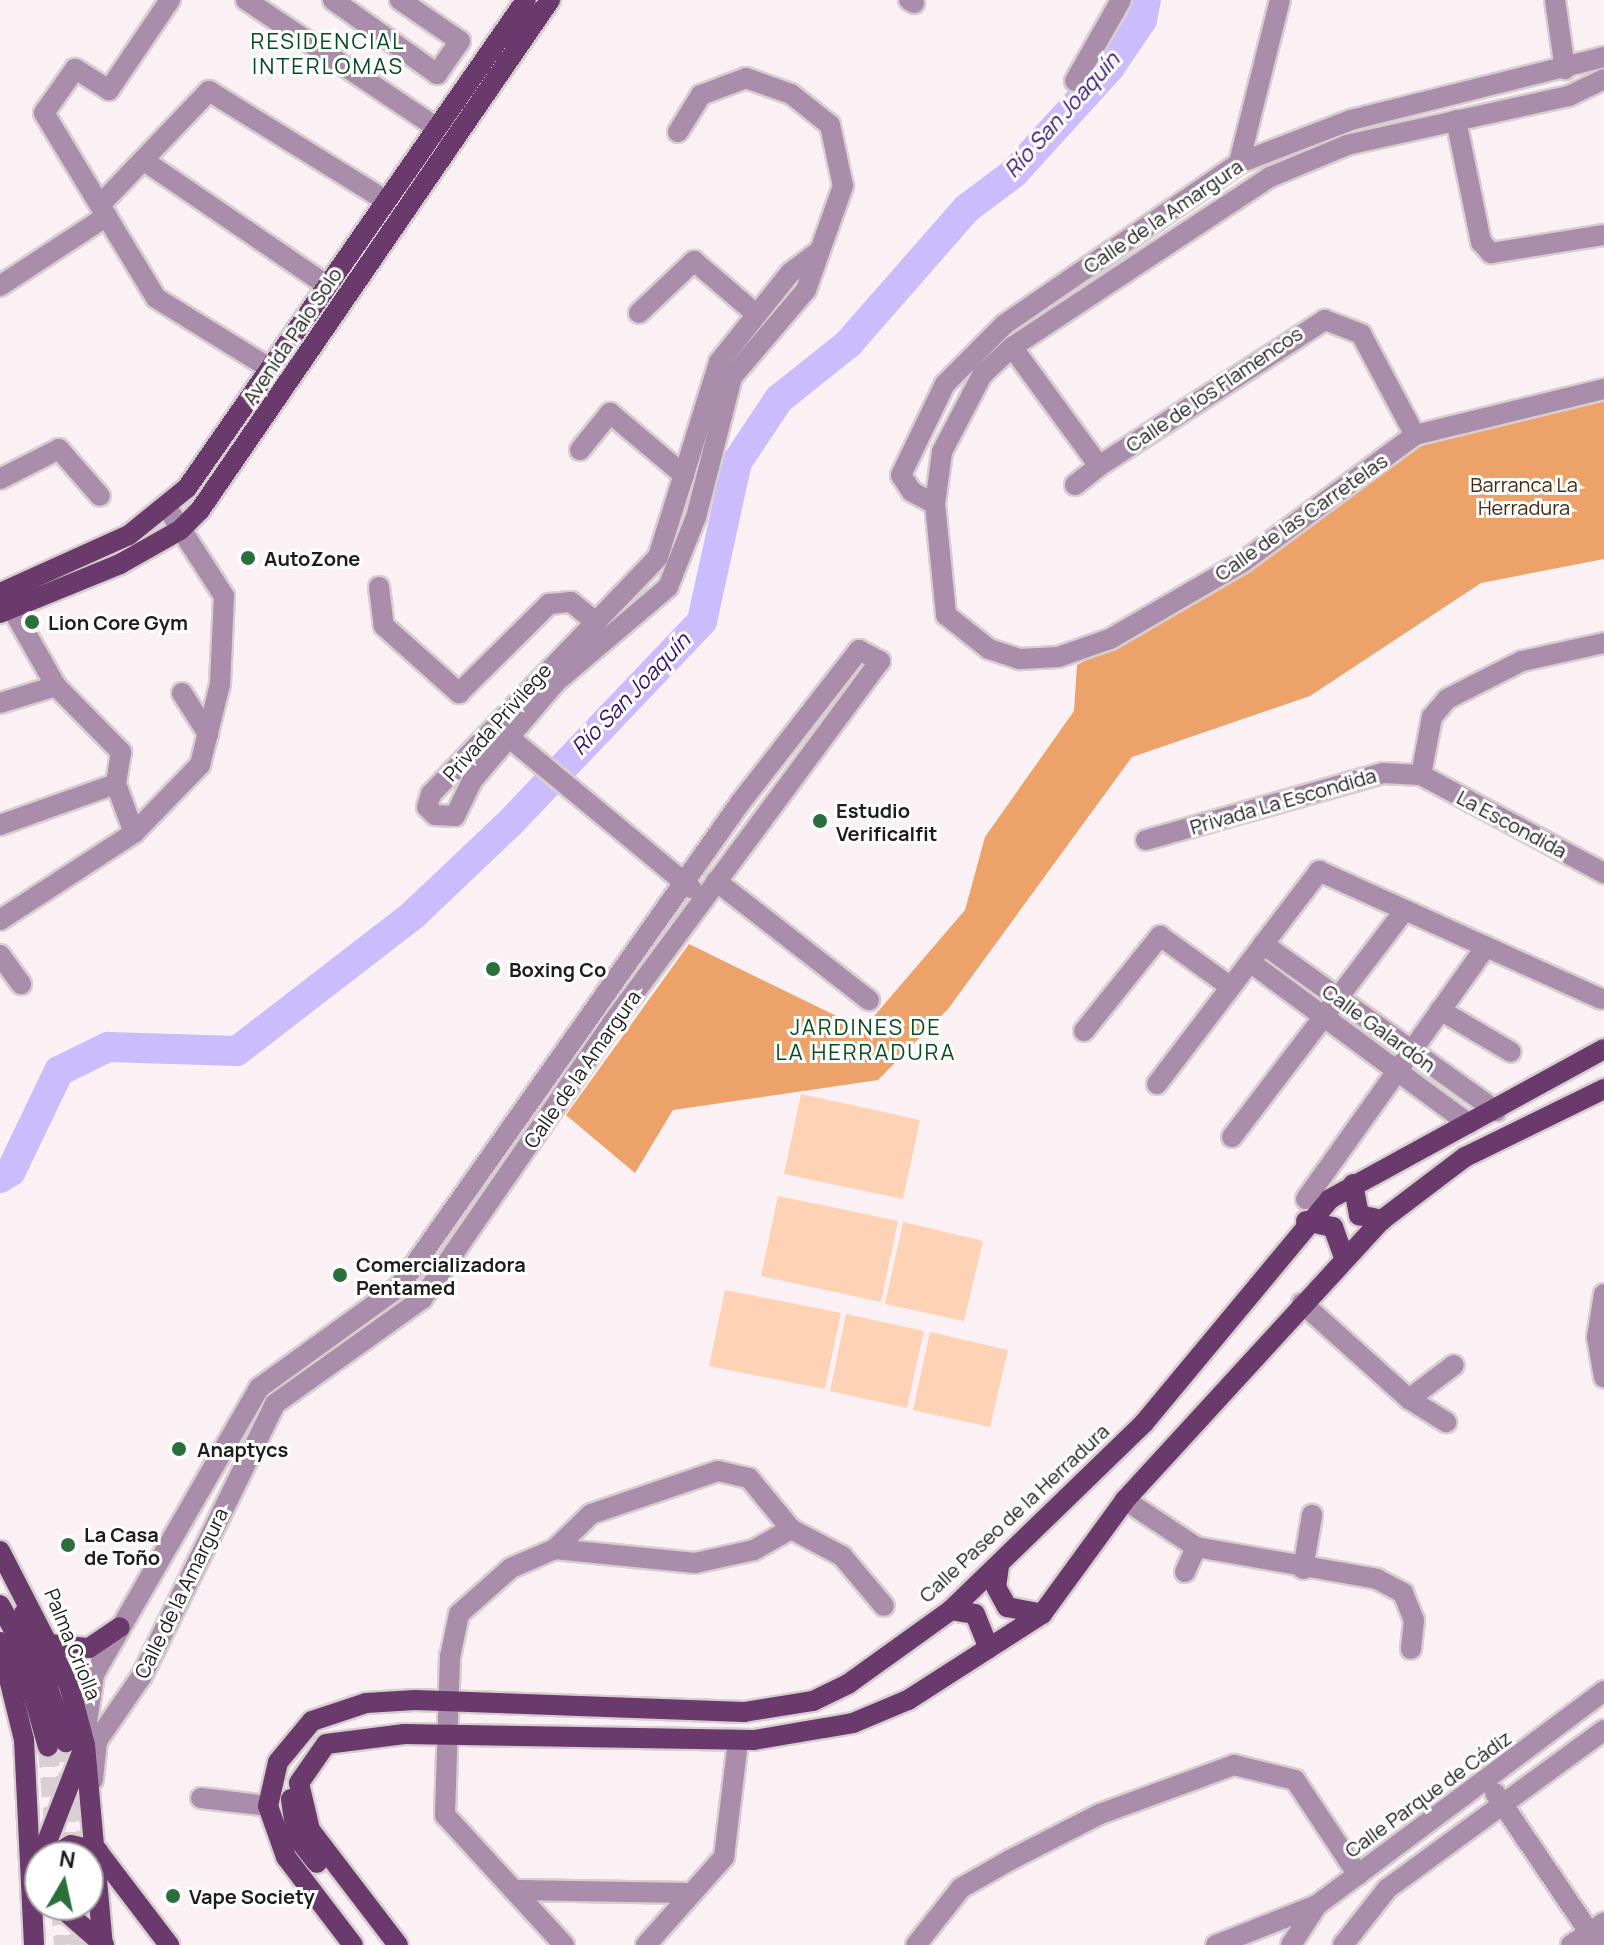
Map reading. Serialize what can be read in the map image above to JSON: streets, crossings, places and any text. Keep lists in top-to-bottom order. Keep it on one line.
{"streets":{"main road":["Avenida Palo Solo","Calle Paseo de la Herradura","Palma Criolla"],"street":["Calle de la Amargura","Calle de los Flamencos","Calle de las Carretelas","Privada Privilege","Privada La Escondida","La Escondida","Calle Galardón","Calle Parque de Cádiz"]},"crossings":[["Calle de la Amargura","Calle de las Carretelas"],["Calle de la Amargura","Palma Criolla"],["Calle de los Flamencos","Calle de las Carretelas"],["Privada La Escondida","La Escondida"],["Calle Galardón","Calle Paseo de la Herradura"]],"districts":["RESIDENCIAL INTERLOMAS","JARDINES DE LA HERRADURA"],"water":["Río San Joaquín"],"parks":["Barranca La Herradura"],"places":["AutoZone","Lion Core Gym","Estudio Verificalfit","Boxing Co","Comercializadora Pentamed","Anaptycs","La Casa de Toño","Vape Society"],"north":"top"}
